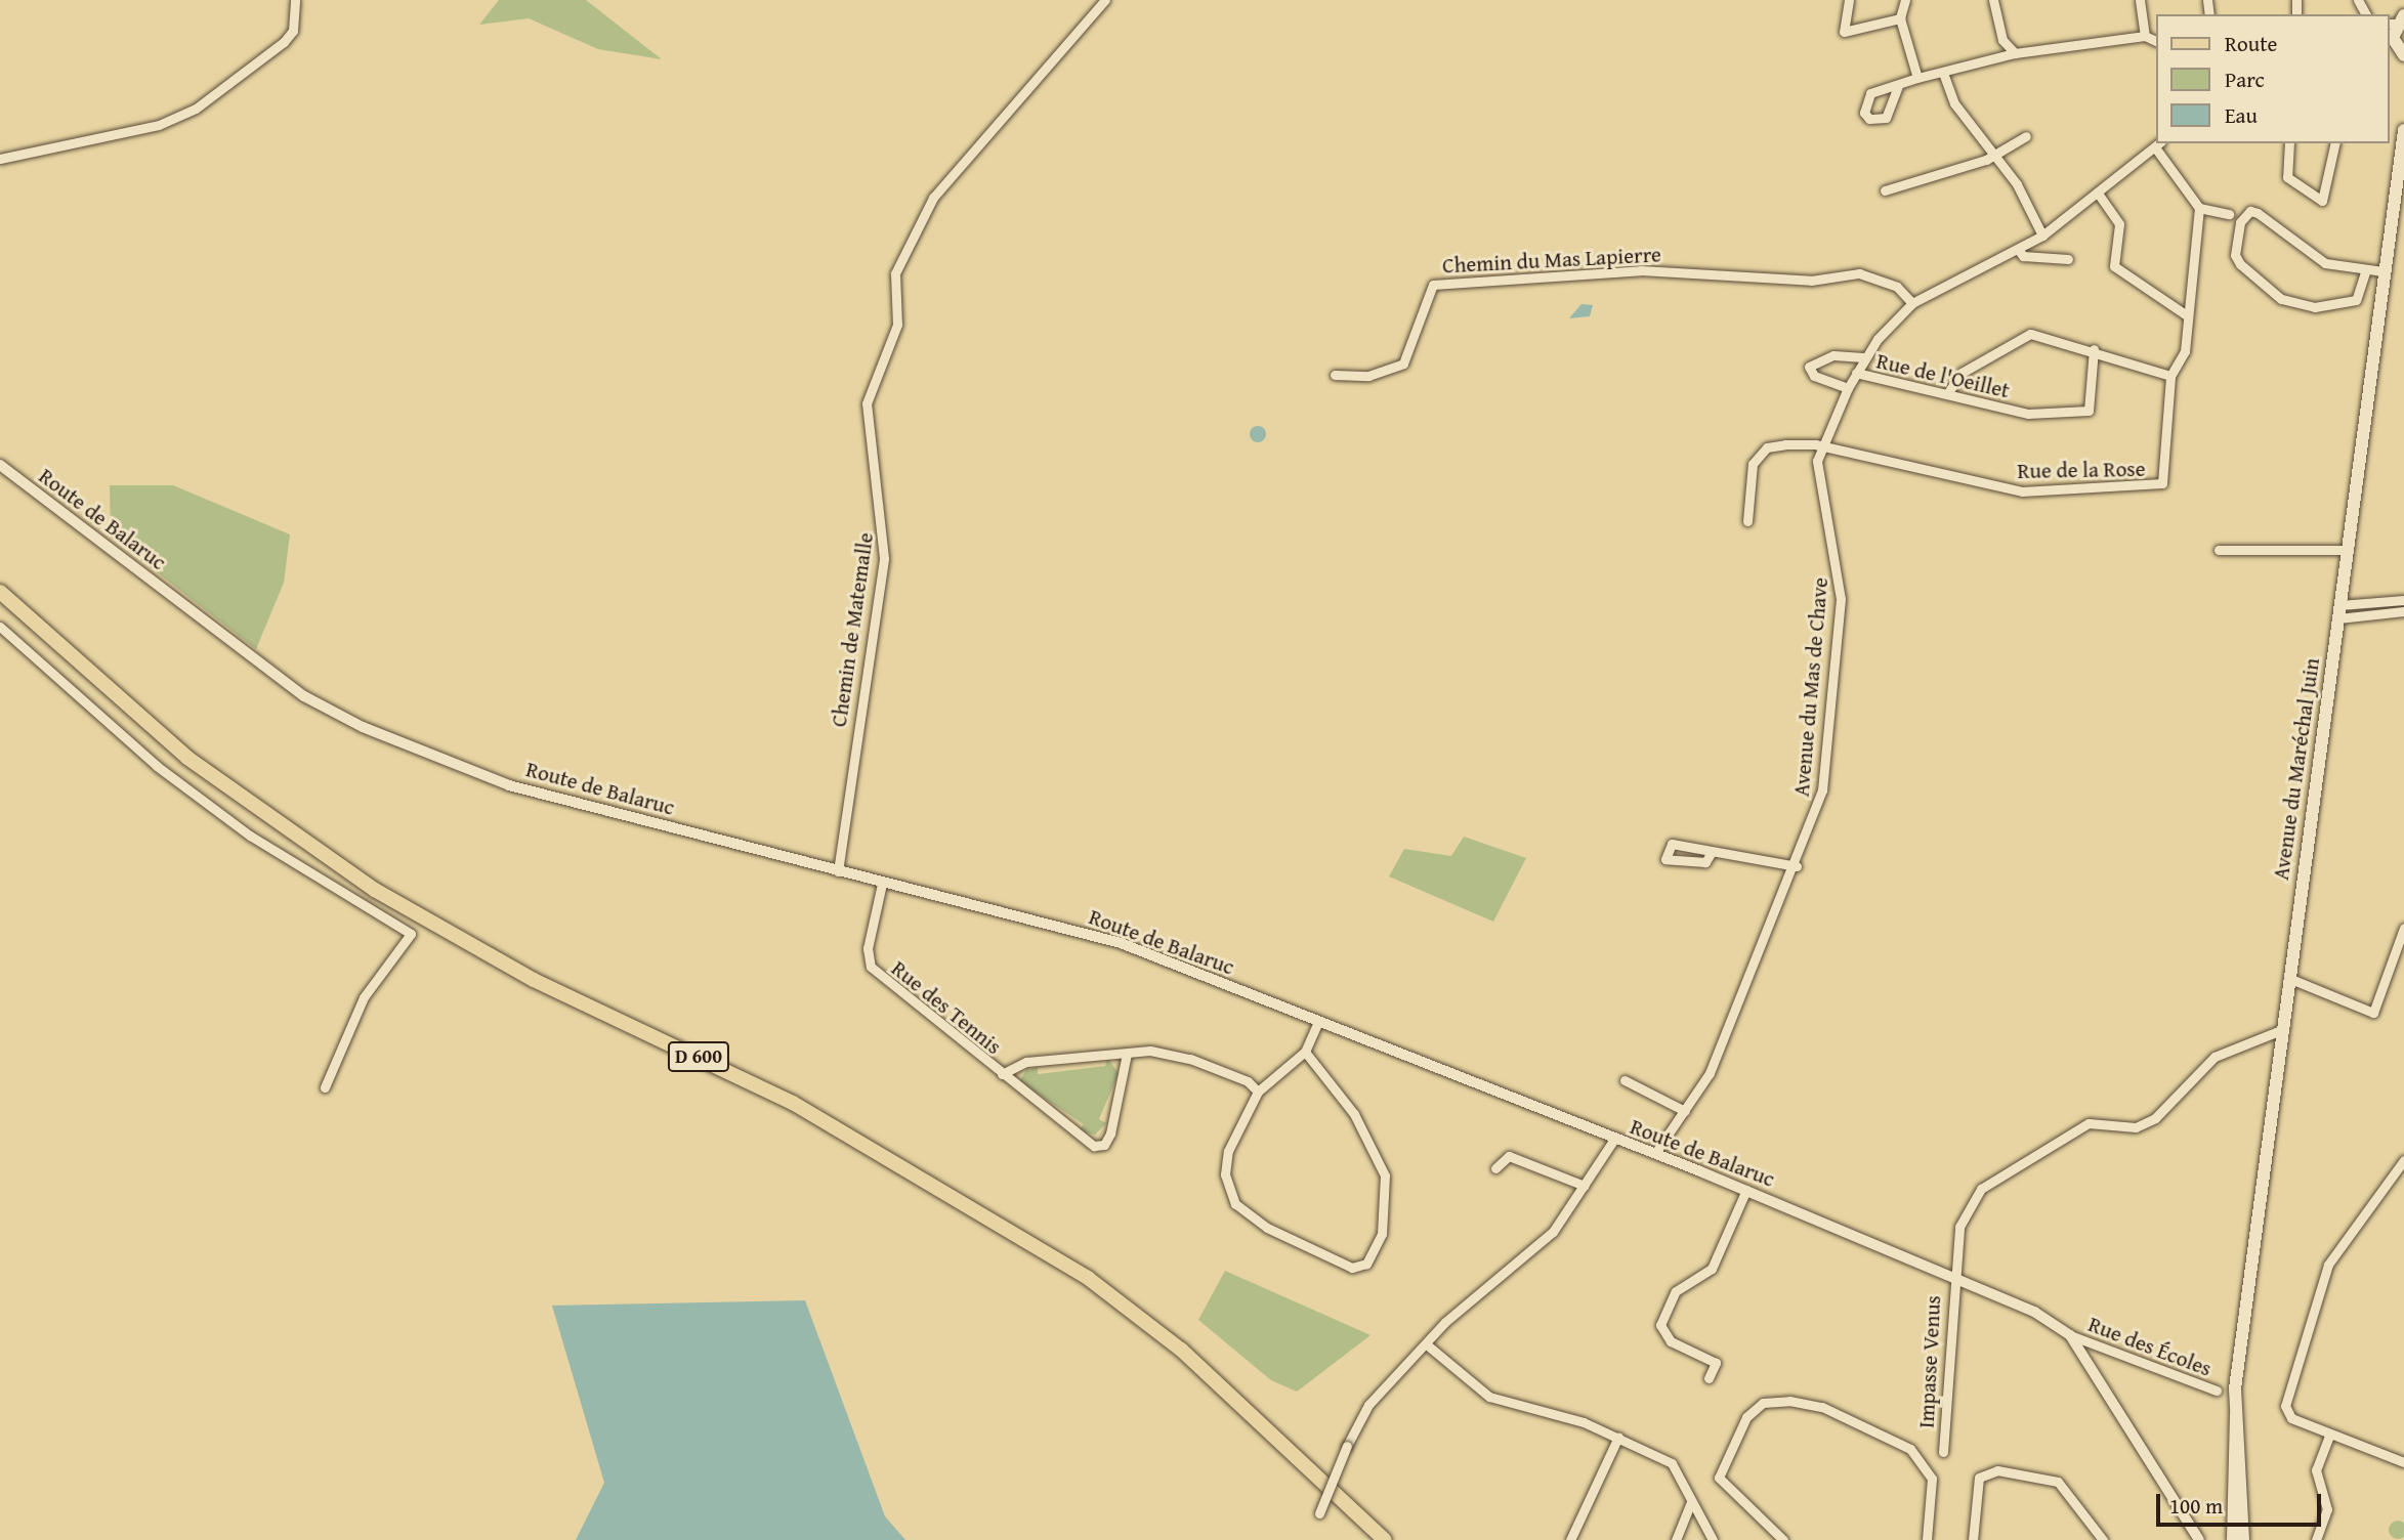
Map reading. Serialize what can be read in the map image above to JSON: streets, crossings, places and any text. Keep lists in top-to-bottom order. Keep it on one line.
{"streets":{"main road":["Avenue du Maréchal Juin","D 600"],"street":["Chemin du Mas Lapierre","Rue de l'Oeillet","Rue de la Rose","Route de Balaruc","Chemin de Matemalle","Avenue du Mas de Chave","Rue des Tennis","Rue des Écoles","Impasse Venus"]},"crossings":[["Chemin du Mas Lapierre","Avenue du Mas de Chave"],["Rue de l'Oeillet","Avenue du Mas de Chave"],["Rue de la Rose","Avenue du Mas de Chave"],["Route de Balaruc","Chemin de Matemalle"],["Route de Balaruc","Avenue du Mas de Chave"],["Route de Balaruc","Rue des Tennis"],["Route de Balaruc","Rue des Écoles"],["Route de Balaruc","Impasse Venus"],["Avenue du Maréchal Juin","Impasse Venus"]],"legend":["Route","Parc","Eau"],"scale_bar":"100 m"}
